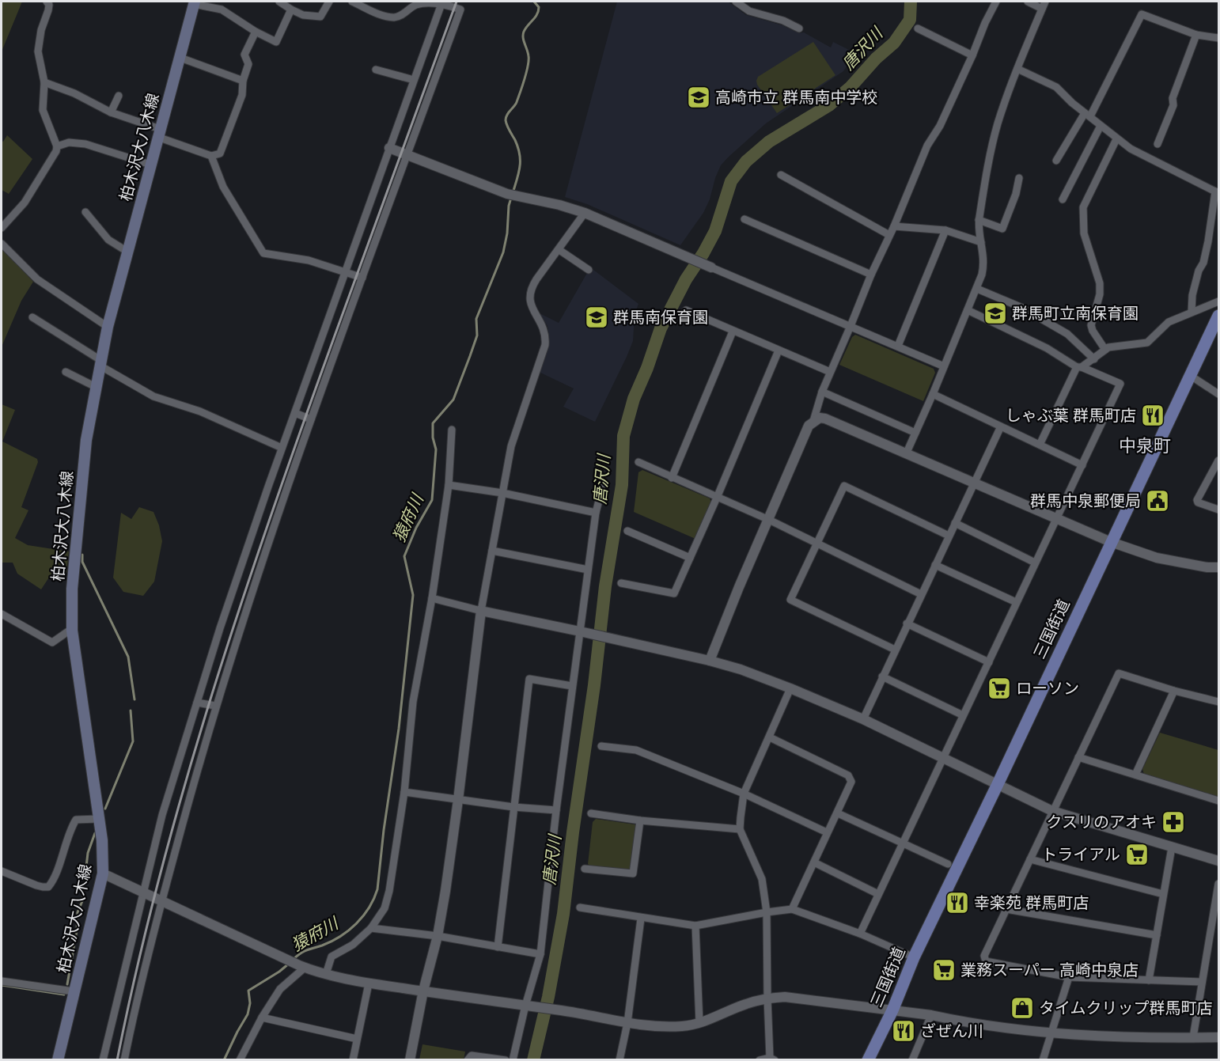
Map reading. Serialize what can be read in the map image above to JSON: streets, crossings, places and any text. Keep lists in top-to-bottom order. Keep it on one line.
{"streets":{"main road":["柏木沢大八木線","三国街道"]},"districts":["中泉町"],"water":["唐沢川","猿府川"],"places":{"school or university":["高崎市立 群馬南中学校","群馬町立南保育園","群馬南保育園"],"restaurant":["しゃぶ葉 群馬町店","幸楽苑 群馬町店","ざぜん川"],"public building":["群馬中泉郵便局"],"supermarket":["ローソン","トライアル","業務スーパー 高崎中泉店"],"pharmacy":["クスリのアオキ"],"shop":["タイムクリップ群馬町店"]}}
